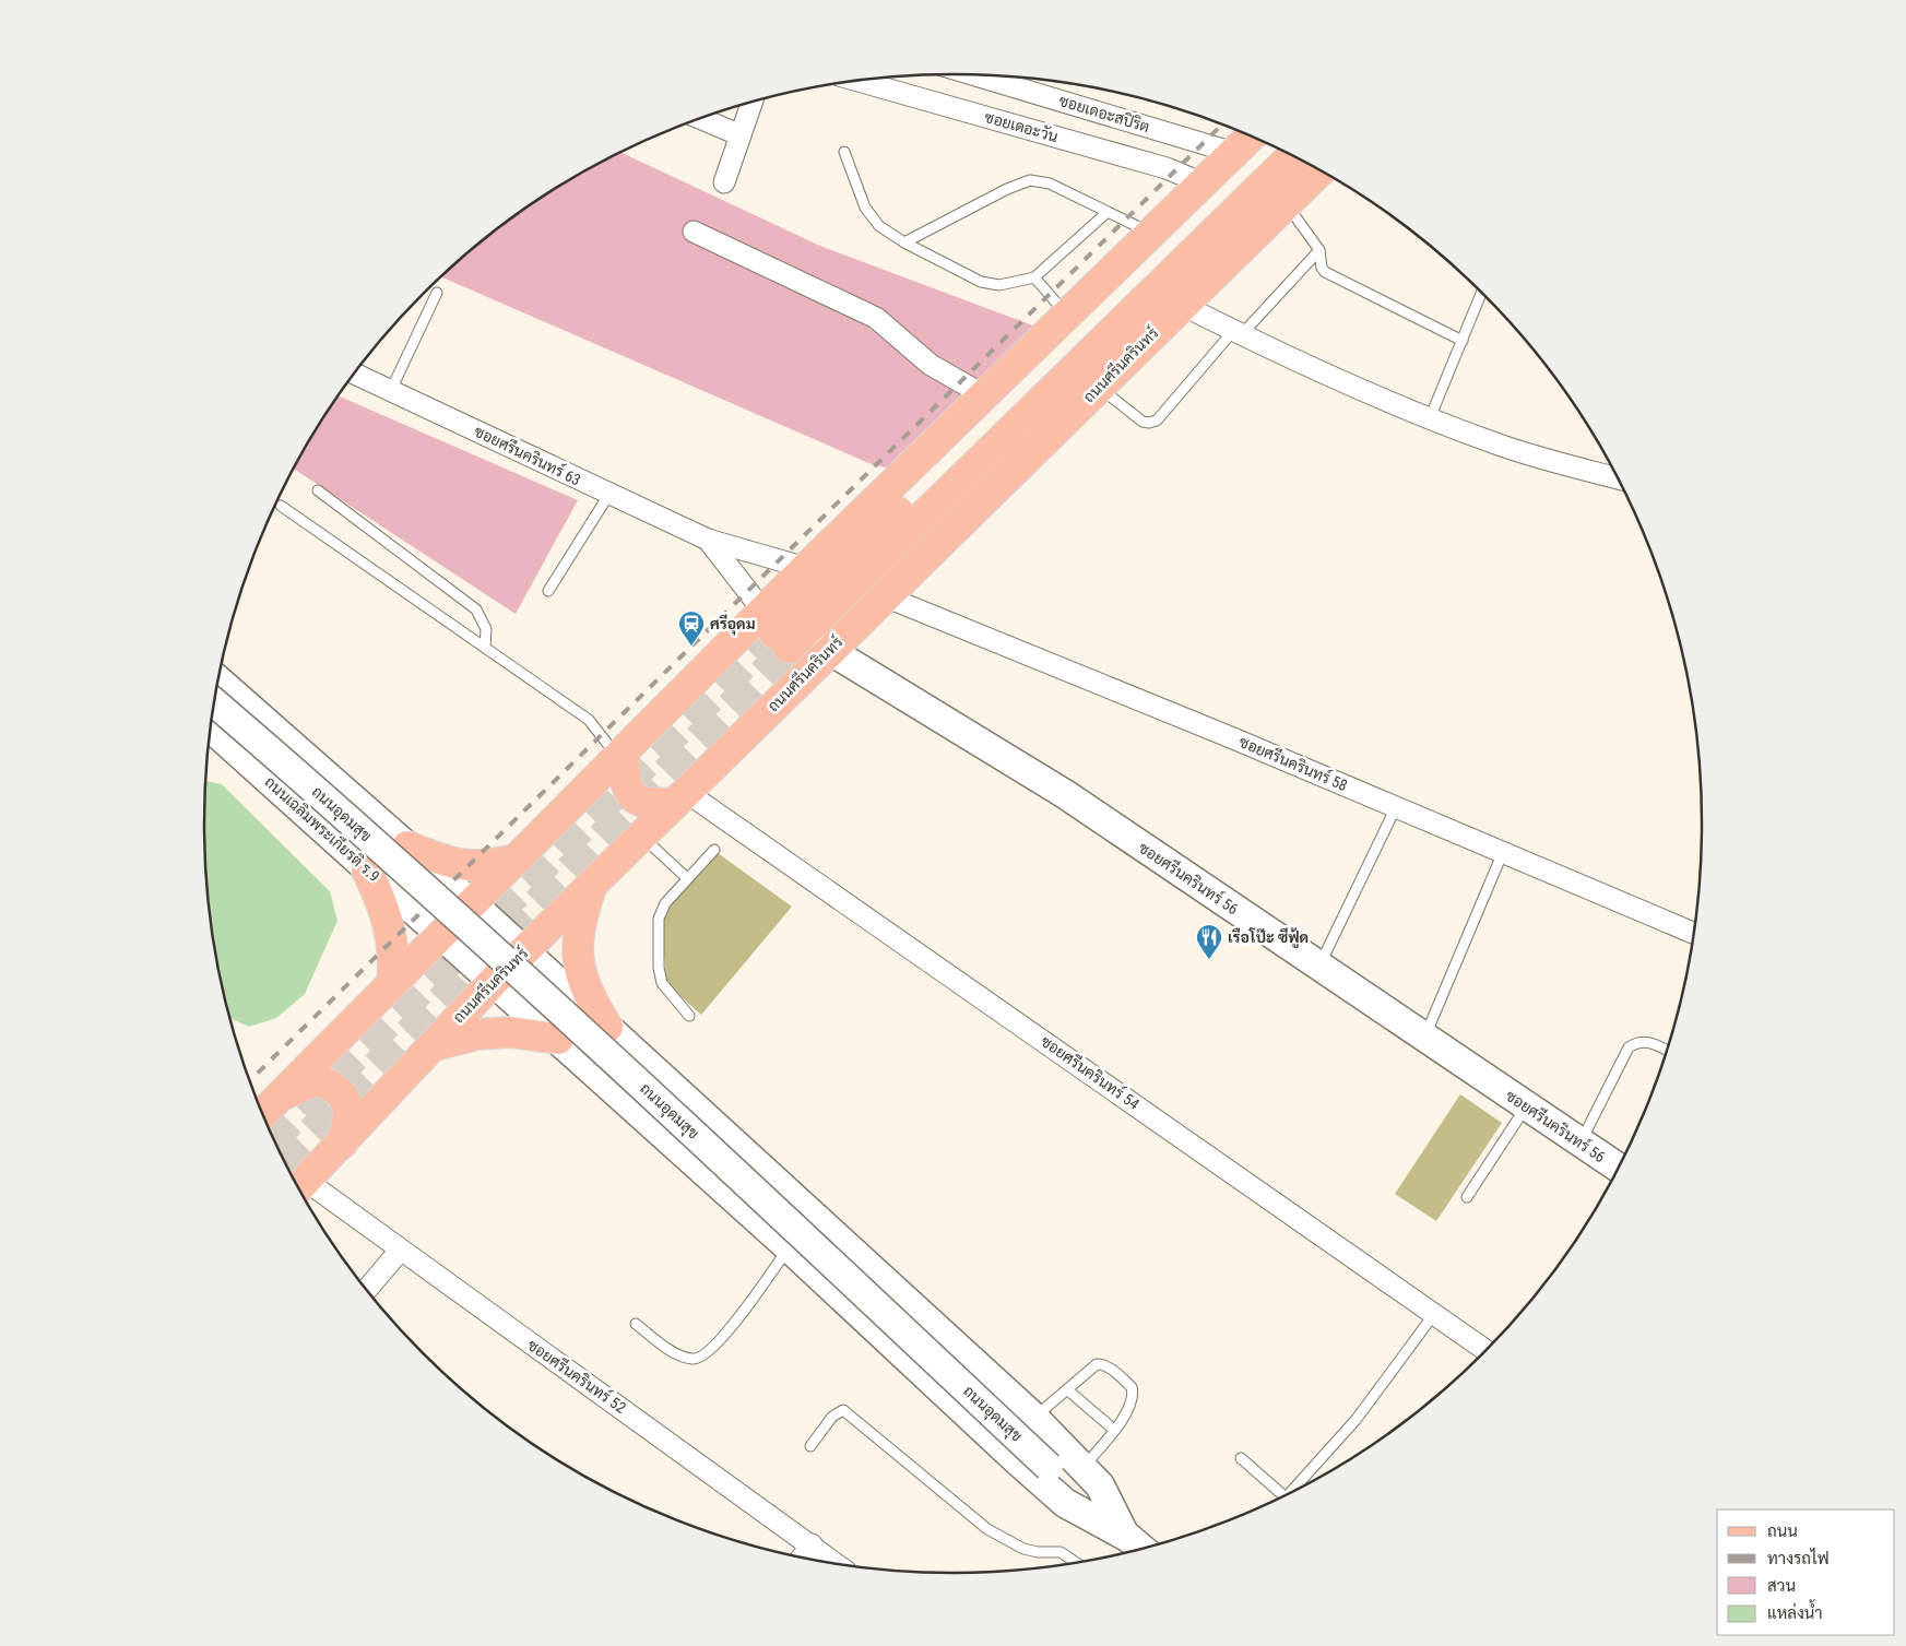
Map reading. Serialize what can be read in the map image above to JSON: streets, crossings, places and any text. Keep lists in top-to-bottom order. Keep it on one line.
{"streets":{"main road":["ถนนศรีนครินทร์","ถนนอุดมสุข","ถนนเฉลิมพระเกียรติ ร.9","ซอยศรีนครินทร์ 56"],"street":["ซอยเดอะสปิริต","ซอยเดอะวัน","ซอยศรีนครินทร์ 63","ซอยศรีนครินทร์ 58","ซอยศรีนครินทร์ 54","ซอยศรีนครินทร์ 52"]},"crossings":[["ซอยเดอะสปิริต","ถนนศรีนครินทร์"],["ซอยเดอะวัน","ถนนศรีนครินทร์"],["ถนนศรีนครินทร์","ซอยศรีนครินทร์ 63"],["ถนนศรีนครินทร์","ซอยศรีนครินทร์ 58"],["ถนนศรีนครินทร์","ถนนอุดมสุข"],["ถนนศรีนครินทร์","ถนนเฉลิมพระเกียรติ ร.9"],["ถนนศรีนครินทร์","ซอยศรีนครินทร์ 56"],["ถนนศรีนครินทร์","ซอยศรีนครินทร์ 54"],["ถนนศรีนครินทร์","ซอยศรีนครินทร์ 52"],["ถนนอุดมสุข","ถนนเฉลิมพระเกียรติ ร.9"]],"places":{"station":["ศรีอุดม"],"restaurant":["เรือโป๊ะ ซีฟู้ด"]},"legend":["ถนน","ทางรถไฟ","สวน","แหล่งน้ำ"]}
